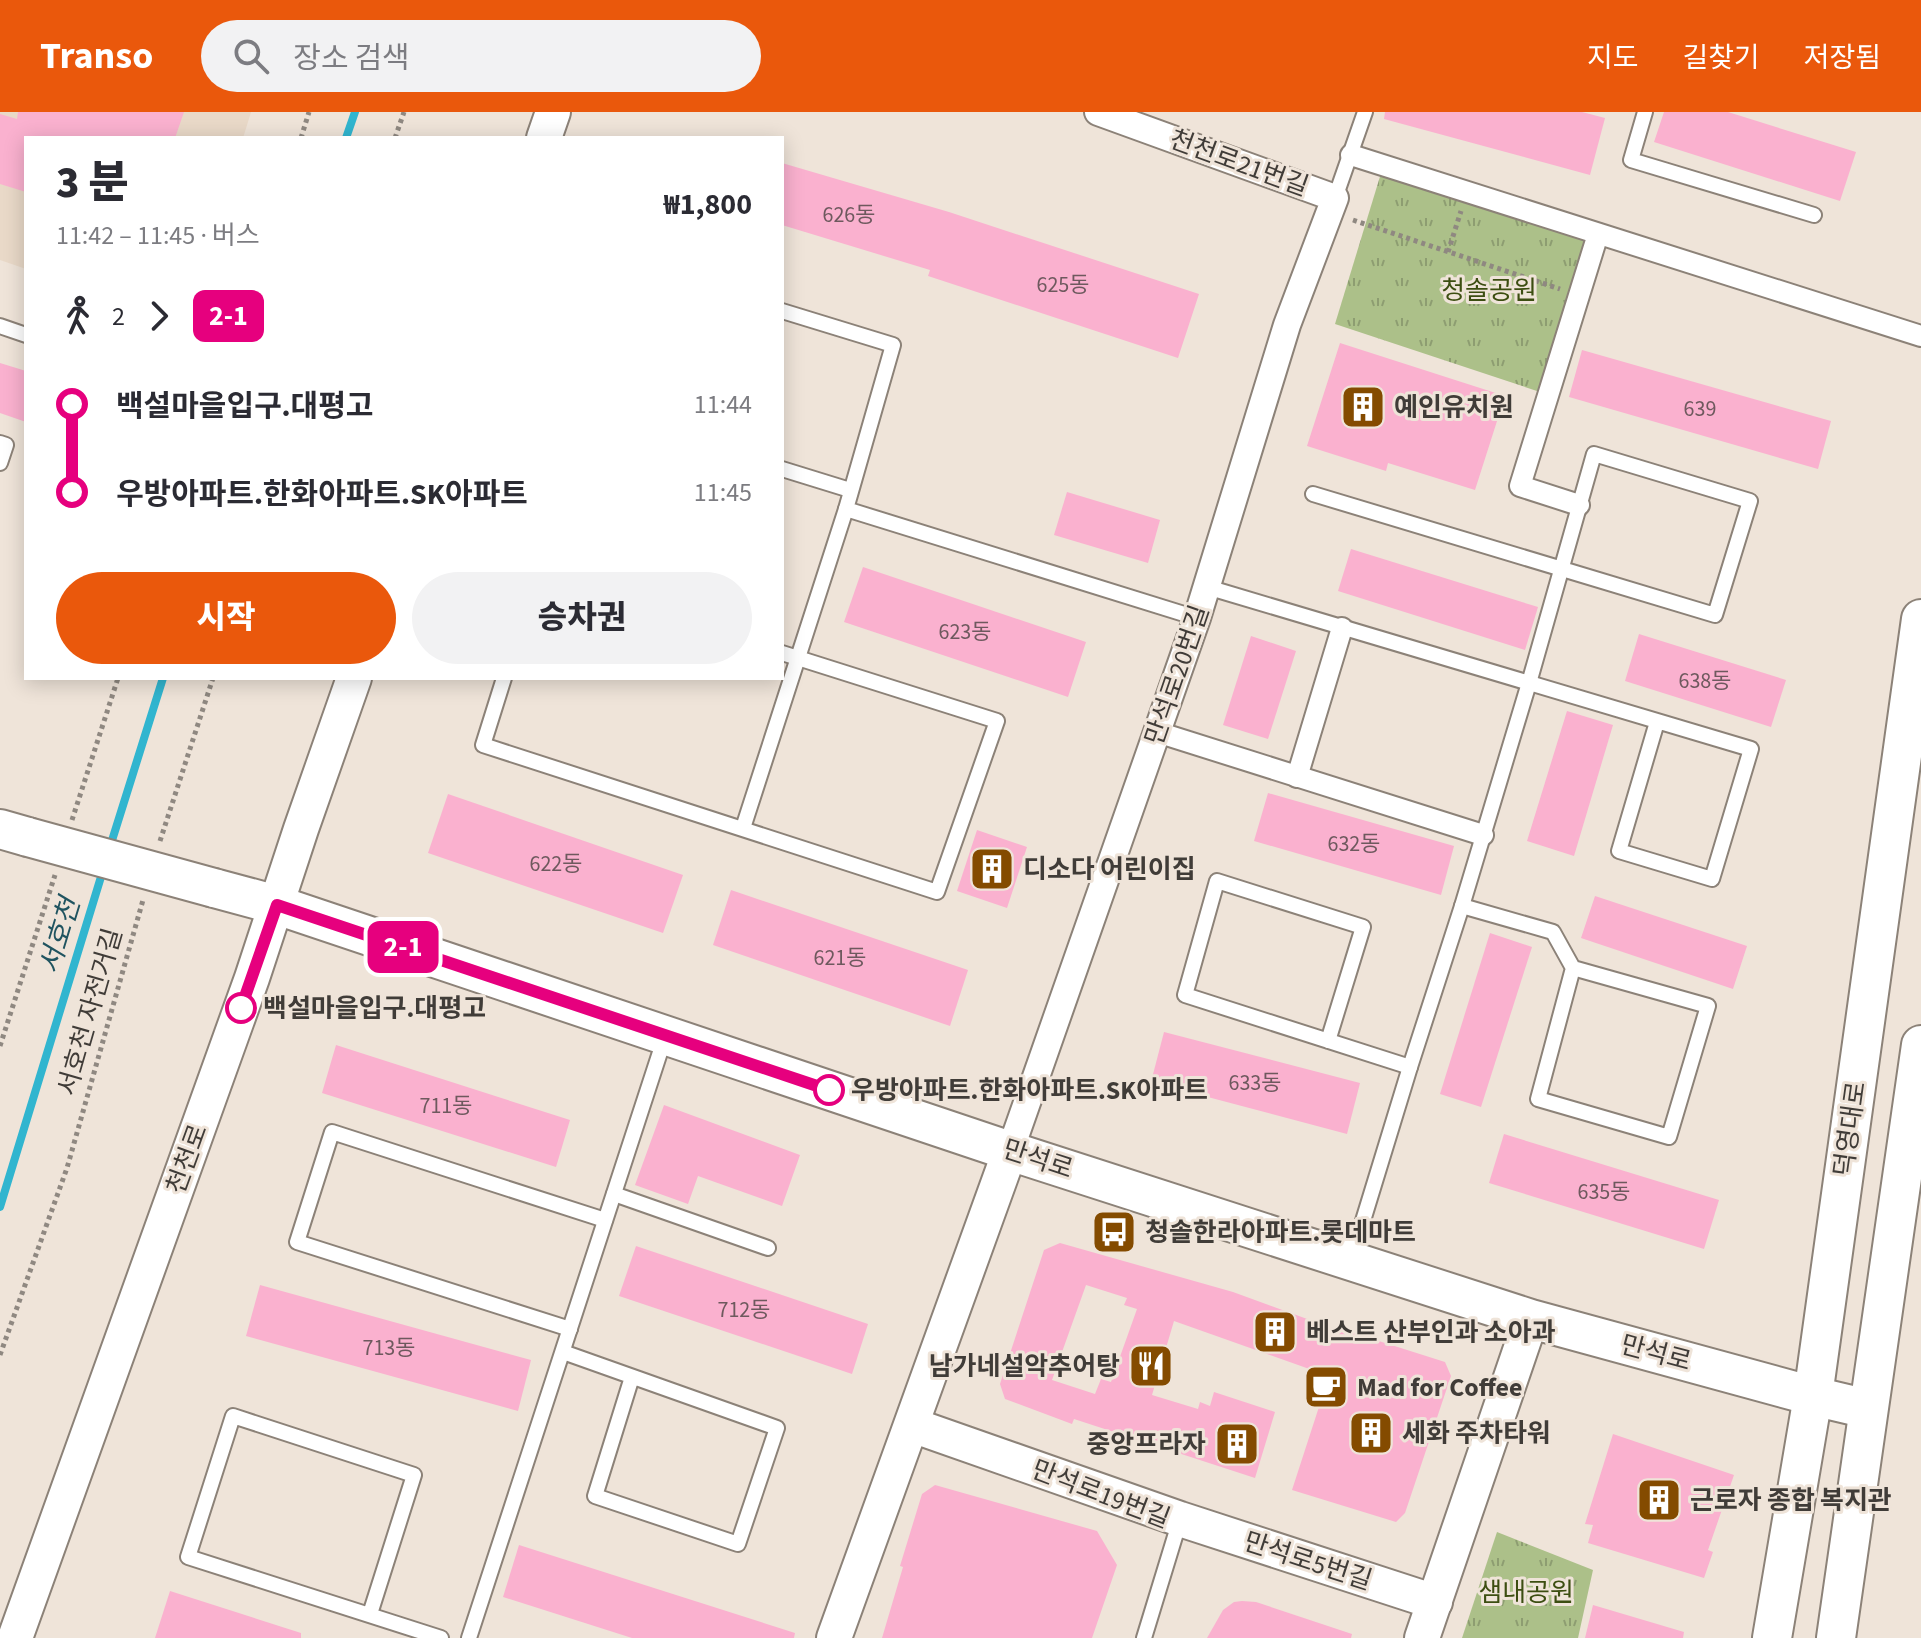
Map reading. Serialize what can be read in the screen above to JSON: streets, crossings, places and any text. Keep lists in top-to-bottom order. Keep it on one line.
{"streets":{"main road":["덕영대로","만석로"],"street":["천천로21번길","만석로20번길","천천로","만석로19번길","만석로5번길"],"path":["서호천 자전거길"]},"crossings":[["천천로21번길","만석로20번길"],["만석로20번길","만석로"],["덕영대로","만석로"],["천천로","만석로"],["만석로19번길","만석로5번길"]],"water":["서호천"],"parks":["청솔공원","샘내공원"],"places":{"building":["예인유치원","디소다 어린이집","베스트 산부인과 소아과","세화 주차타워","중앙프라자","근로자 종합 복지관"],"other":["백설마을입구.대평고","우방아파트.한화아파트.SK아파트"],"bus stop":["청솔한라아파트.롯데마트"],"restaurant":["남가네설악추어탕"],"cafe":["Mad for Coffee"]},"lines":["bus line 2-1"],"house_numbers":["626동","625동","639","623동","638동","632동","622동","621동","633동","711동","635동","712동","713동"],"page":{"header":"Transo","search":"장소 검색","nav":["지도","길찾기","저장됨"],"on_map":"2-1","heading":["3 분","11:42 – 11:45 · 버스","₩1,800"],"legs":["2","2-1"],"list":[{"name":"백설마을입구.대평고","value":"11:44"},{"name":"우방아파트.한화아파트.SK아파트","value":"11:45"}],"buttons":["시작","승차권"]}}
